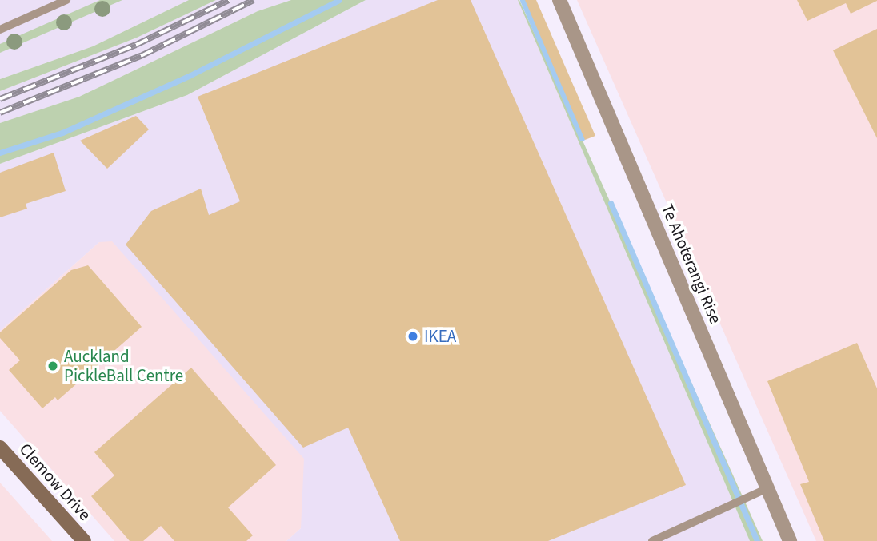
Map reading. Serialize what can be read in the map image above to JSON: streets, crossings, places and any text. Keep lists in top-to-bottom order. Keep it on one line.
{"streets":{"main road":["Clemow Drive"],"street":["Te Ahoterangi Rise"]},"places":["IKEA","Auckland PickleBall Centre"]}
